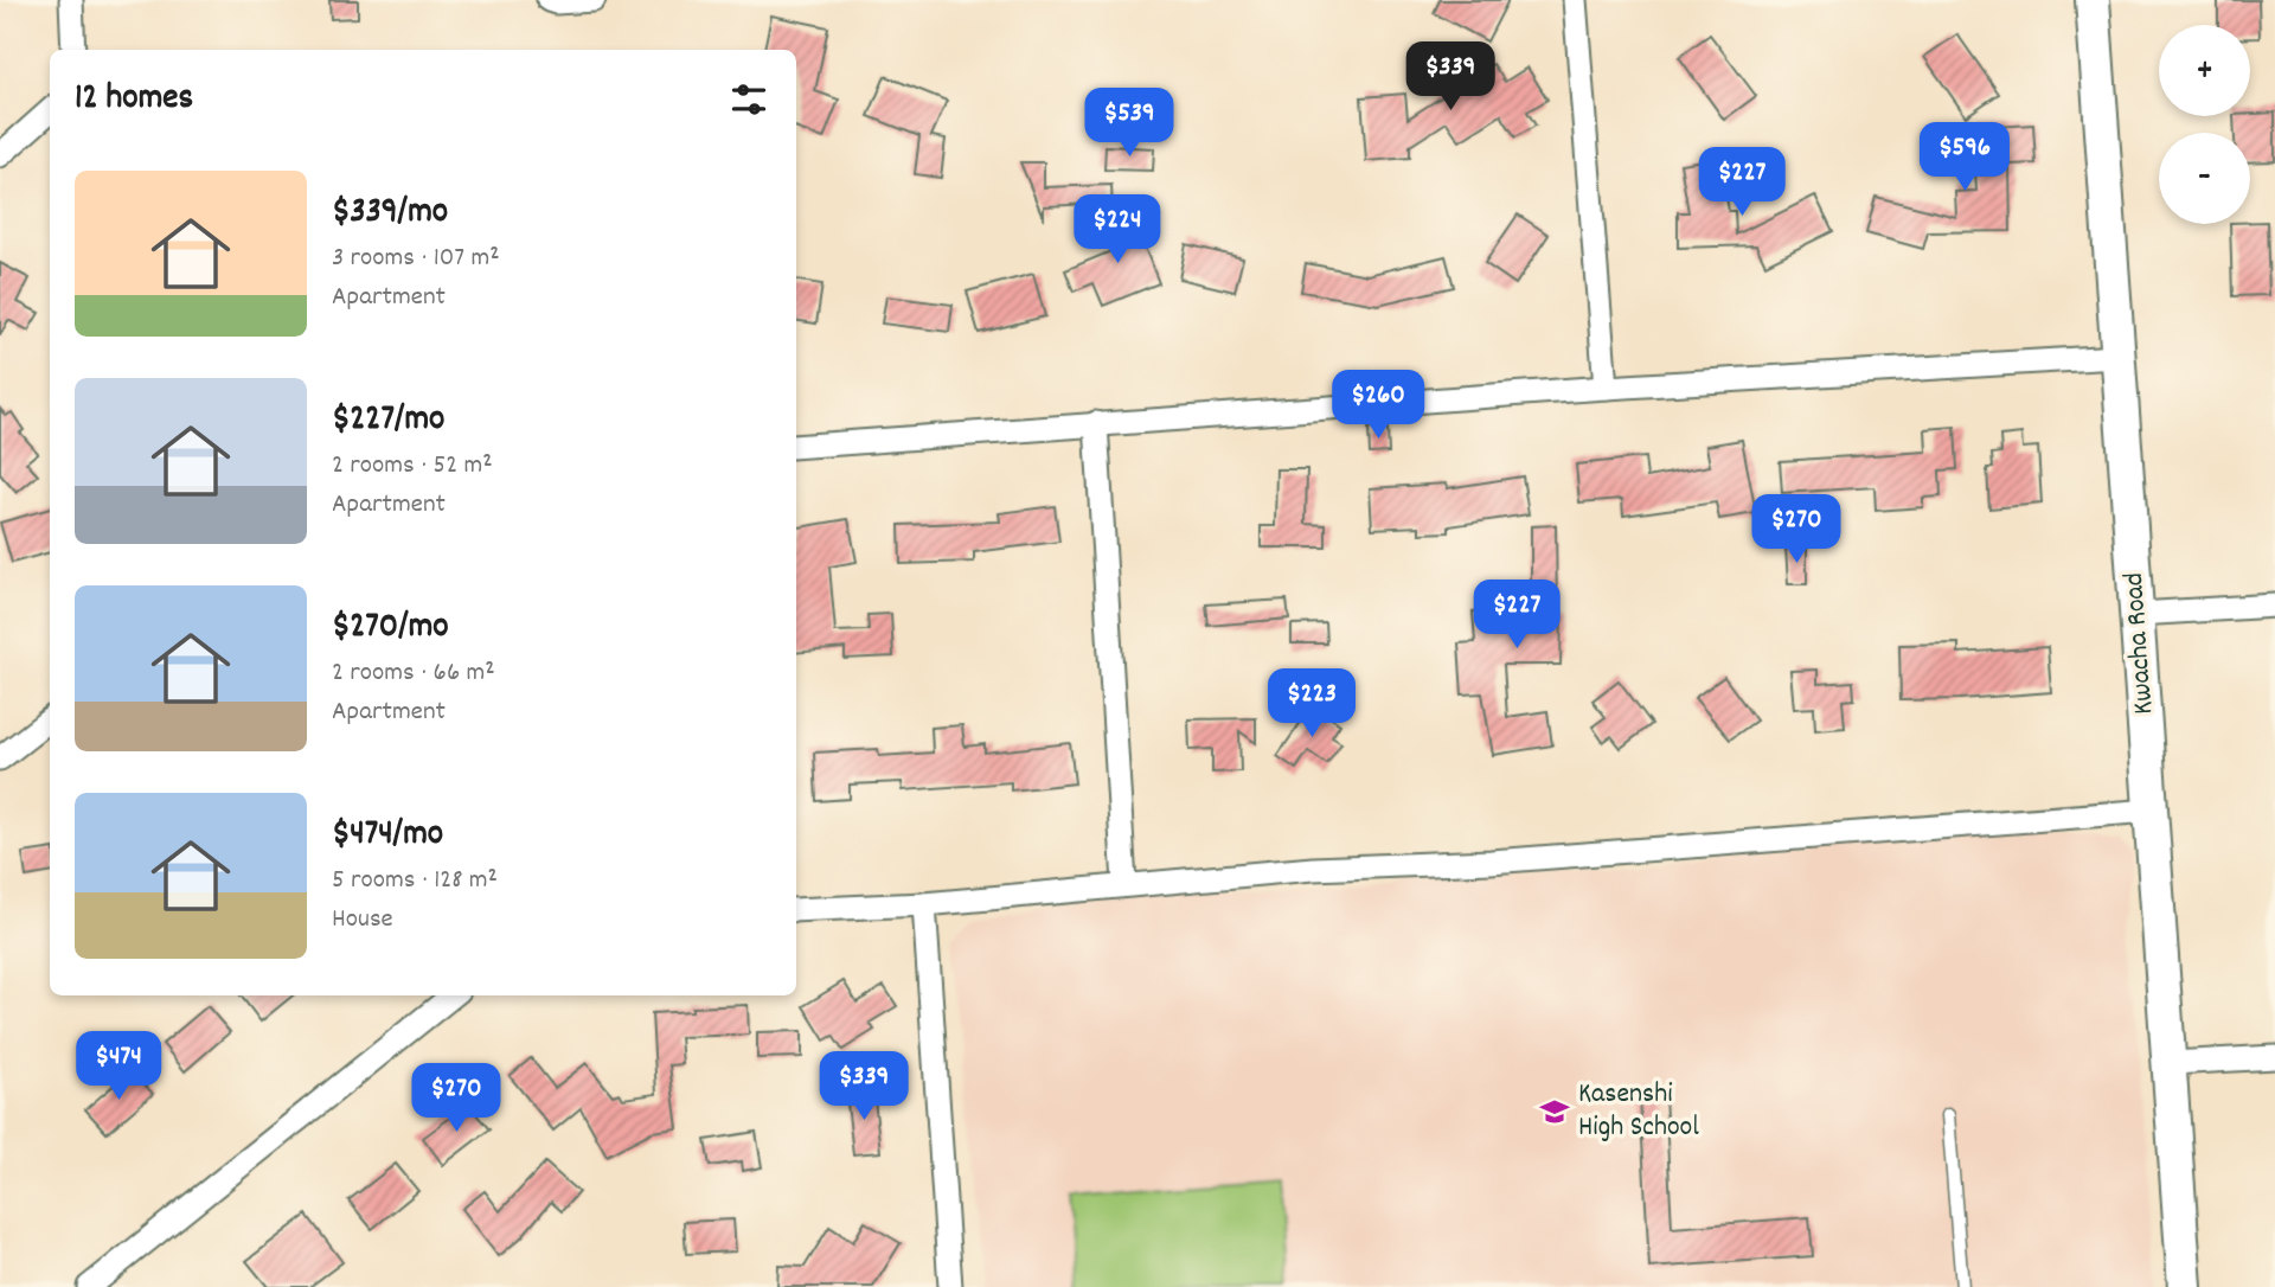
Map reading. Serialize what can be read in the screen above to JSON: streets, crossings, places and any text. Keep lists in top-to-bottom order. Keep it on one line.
{"streets":{"main road":["Kwacha Road"]},"places":{"school or university":["Kasenshi High School"]},"page":{"map_buttons":["+","−"],"price":["$339","$539","$596","$227","$224","$260","$270","$227","$223","$474","$339","$270"],"heading":"12 homes","list":[{"name":"$339/mo","note":"3 rooms · 107 m² · Apartment"},{"name":"$227/mo","note":"2 rooms · 52 m² · Apartment"},{"name":"$270/mo","note":"2 rooms · 66 m² · Apartment"},{"name":"$474/mo","note":"5 rooms · 128 m² · House"}]}}
